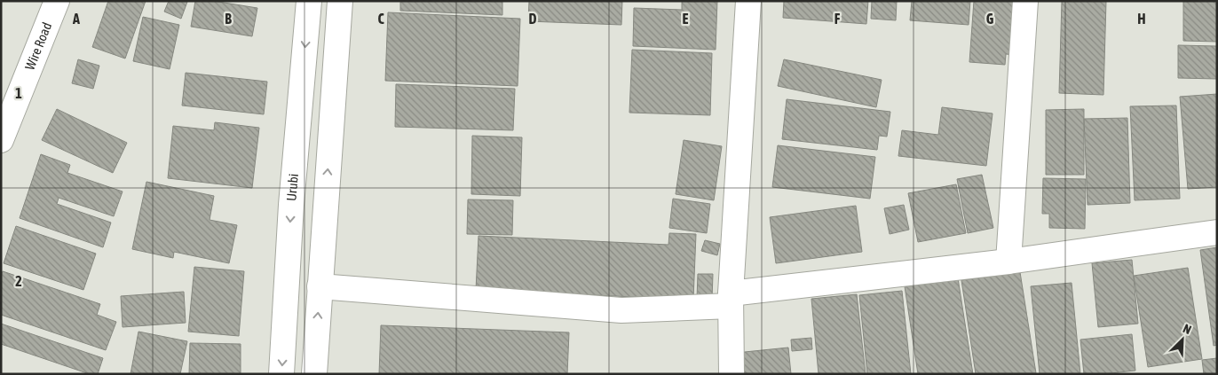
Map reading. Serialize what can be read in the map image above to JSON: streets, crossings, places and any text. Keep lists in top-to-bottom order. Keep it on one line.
{"streets":{"main road":["Wire Road","Urubi"]},"north":"top right","grid":{"columns":["A","B","C","D","E","F","G","H"],"rows":["1","2"]}}
